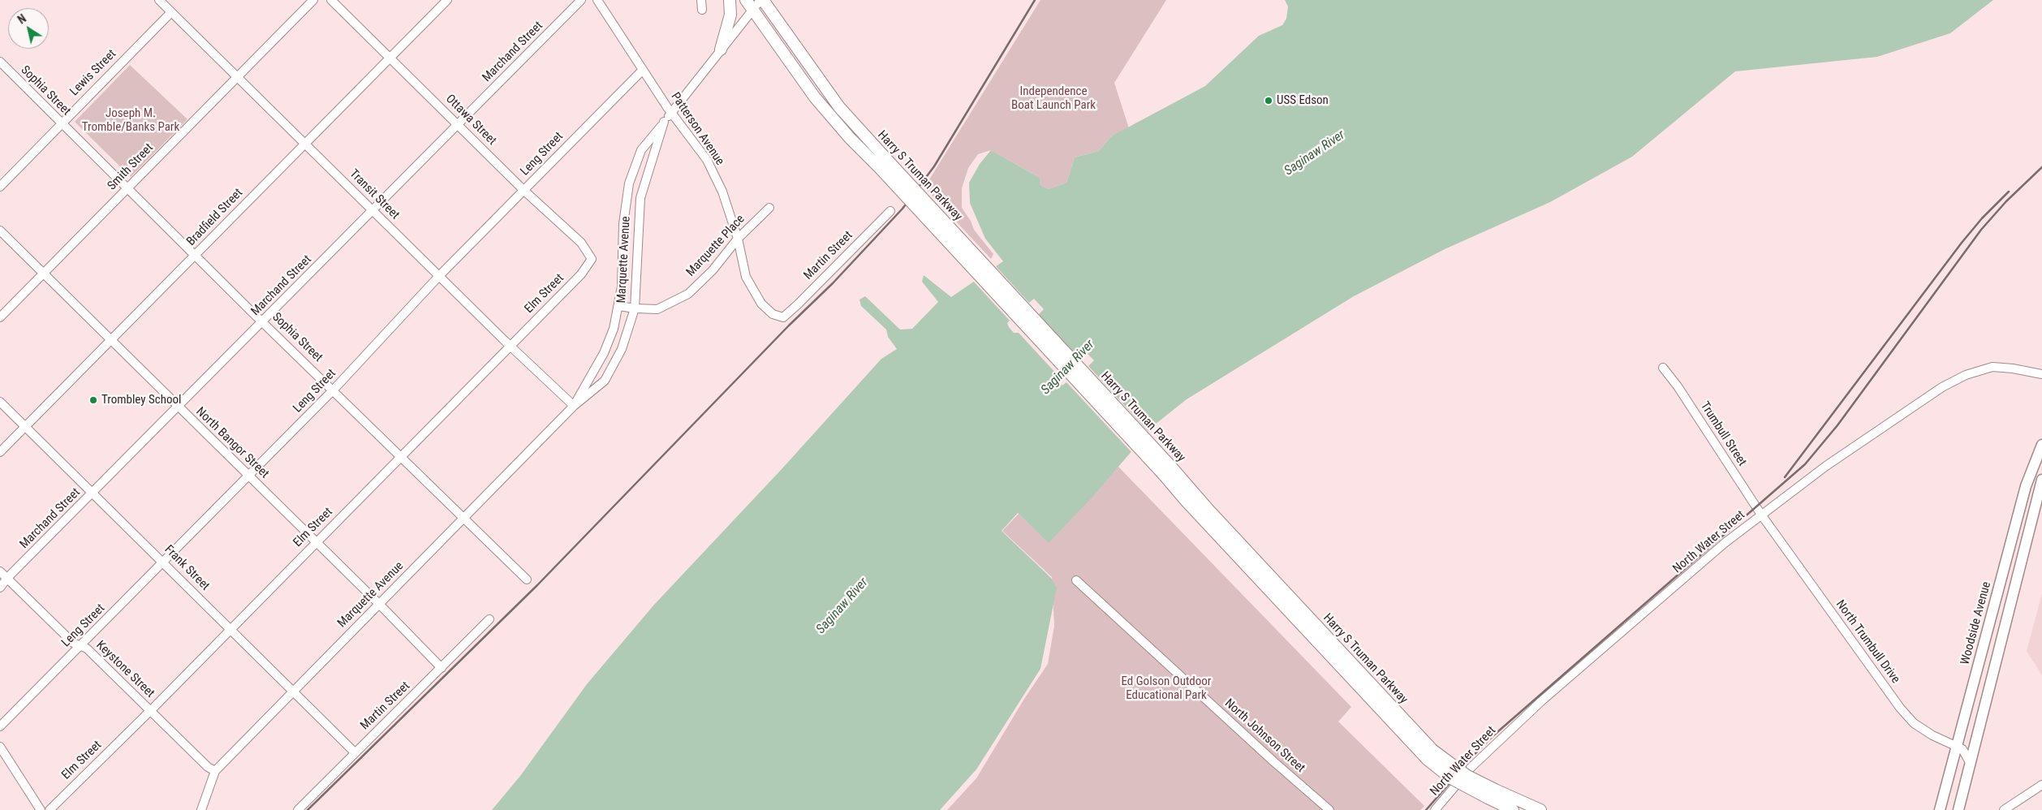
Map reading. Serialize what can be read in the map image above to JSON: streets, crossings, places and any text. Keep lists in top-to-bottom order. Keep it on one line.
{"streets":{"main road":["Harry S Truman Parkway"],"street":["Marchand Street","Lewis Street","Sophia Street","Ottawa Street","Patterson Avenue","Leng Street","Smith Street","Transit Street","Bradfield Street","Marquette Place","Martin Street","Marquette Avenue","Elm Street","Trumbull Street","North Bangor Street","North Water Street","Frank Street","Woodside Avenue","North Trumbull Drive","Keystone Street","North Johnson Street"]},"crossings":[["Marchand Street","Sophia Street"],["Marchand Street","Ottawa Street"],["Marchand Street","Transit Street"],["Marchand Street","North Bangor Street"],["Marchand Street","Frank Street"],["Marchand Street","Keystone Street"],["Lewis Street","Sophia Street"],["Lewis Street","Transit Street"],["Sophia Street","Leng Street"],["Sophia Street","Smith Street"],["Sophia Street","Bradfield Street"],["Sophia Street","Marquette Avenue"],["Sophia Street","Elm Street"],["Ottawa Street","Leng Street"],["Ottawa Street","Bradfield Street"],["Ottawa Street","Elm Street"],["Patterson Avenue","Leng Street"],["Patterson Avenue","Marquette Place"],["Patterson Avenue","Martin Street"],["Patterson Avenue","Marquette Avenue"],["Leng Street","Transit Street"],["Leng Street","North Bangor Street"],["Leng Street","Frank Street"],["Leng Street","Keystone Street"],["Smith Street","Transit Street"],["Smith Street","North Bangor Street"],["Harry S Truman Parkway","Marquette Avenue"],["Transit Street","Bradfield Street"],["Transit Street","Marquette Avenue"],["Transit Street","Elm Street"],["Bradfield Street","North Bangor Street"],["Bradfield Street","Frank Street"],["Marquette Place","Marquette Avenue"],["Martin Street","North Bangor Street"],["Martin Street","Frank Street"],["Marquette Avenue","North Bangor Street"],["Marquette Avenue","Frank Street"],["Marquette Avenue","Keystone Street"],["Elm Street","North Bangor Street"],["Elm Street","Frank Street"],["Elm Street","Keystone Street"],["Trumbull Street","North Water Street"],["Trumbull Street","North Trumbull Drive"],["North Water Street","North Trumbull Drive"],["Woodside Avenue","North Trumbull Drive"]],"water":["Saginaw River"],"parks":["Independence Boat Launch Park","Joseph M. Tromble/Banks Park","Ed Golson Outdoor Educational Park"],"places":["USS Edson","Trombley School"],"north":"top left"}
